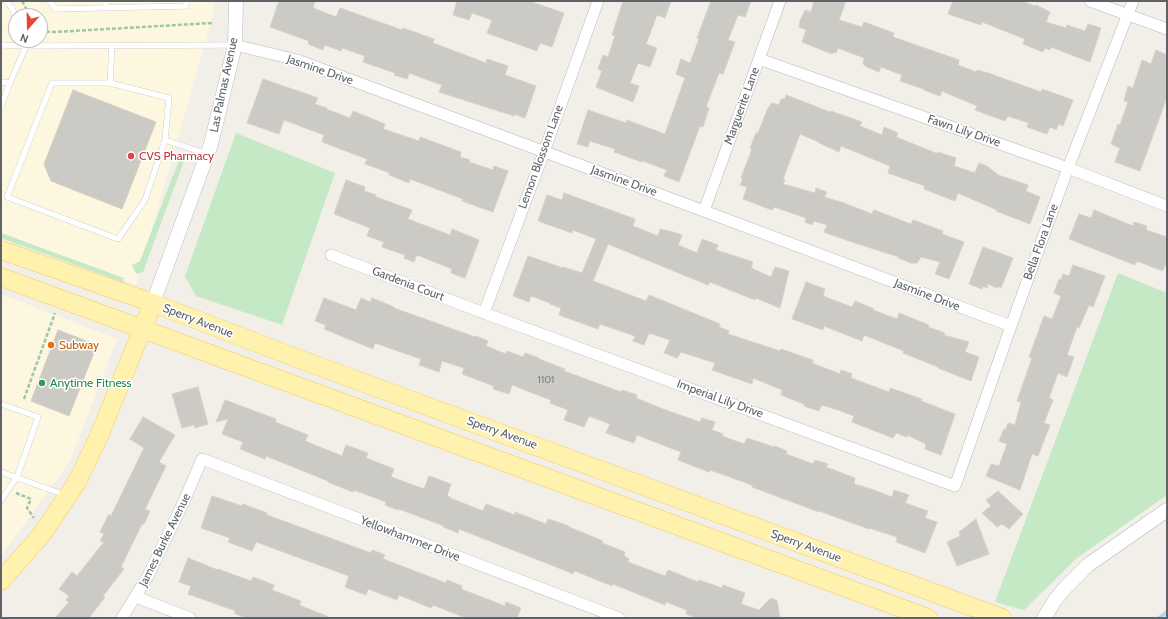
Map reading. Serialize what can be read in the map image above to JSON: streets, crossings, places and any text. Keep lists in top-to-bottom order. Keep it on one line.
{"streets":{"main road":["Sperry Avenue"],"street":["Jasmine Drive","Las Palmas Avenue","Marguerite Lane","Fawn Lily Drive","Lemon Blossom Lane","Bella Flora Lane","Gardenia Court","Imperial Lily Drive","Yellowhammer Drive","James Burke Avenue"]},"crossings":[["Jasmine Drive","Las Palmas Avenue"],["Jasmine Drive","Marguerite Lane"],["Jasmine Drive","Lemon Blossom Lane"],["Jasmine Drive","Bella Flora Lane"],["Las Palmas Avenue","Sperry Avenue"],["Marguerite Lane","Fawn Lily Drive"],["Fawn Lily Drive","Bella Flora Lane"],["Lemon Blossom Lane","Gardenia Court"],["Lemon Blossom Lane","Imperial Lily Drive"],["Bella Flora Lane","Imperial Lily Drive"],["Gardenia Court","Imperial Lily Drive"],["Yellowhammer Drive","James Burke Avenue"]],"places":["CVS Pharmacy","Subway","Anytime Fitness"],"house_numbers":["1101"],"north":"bottom"}
